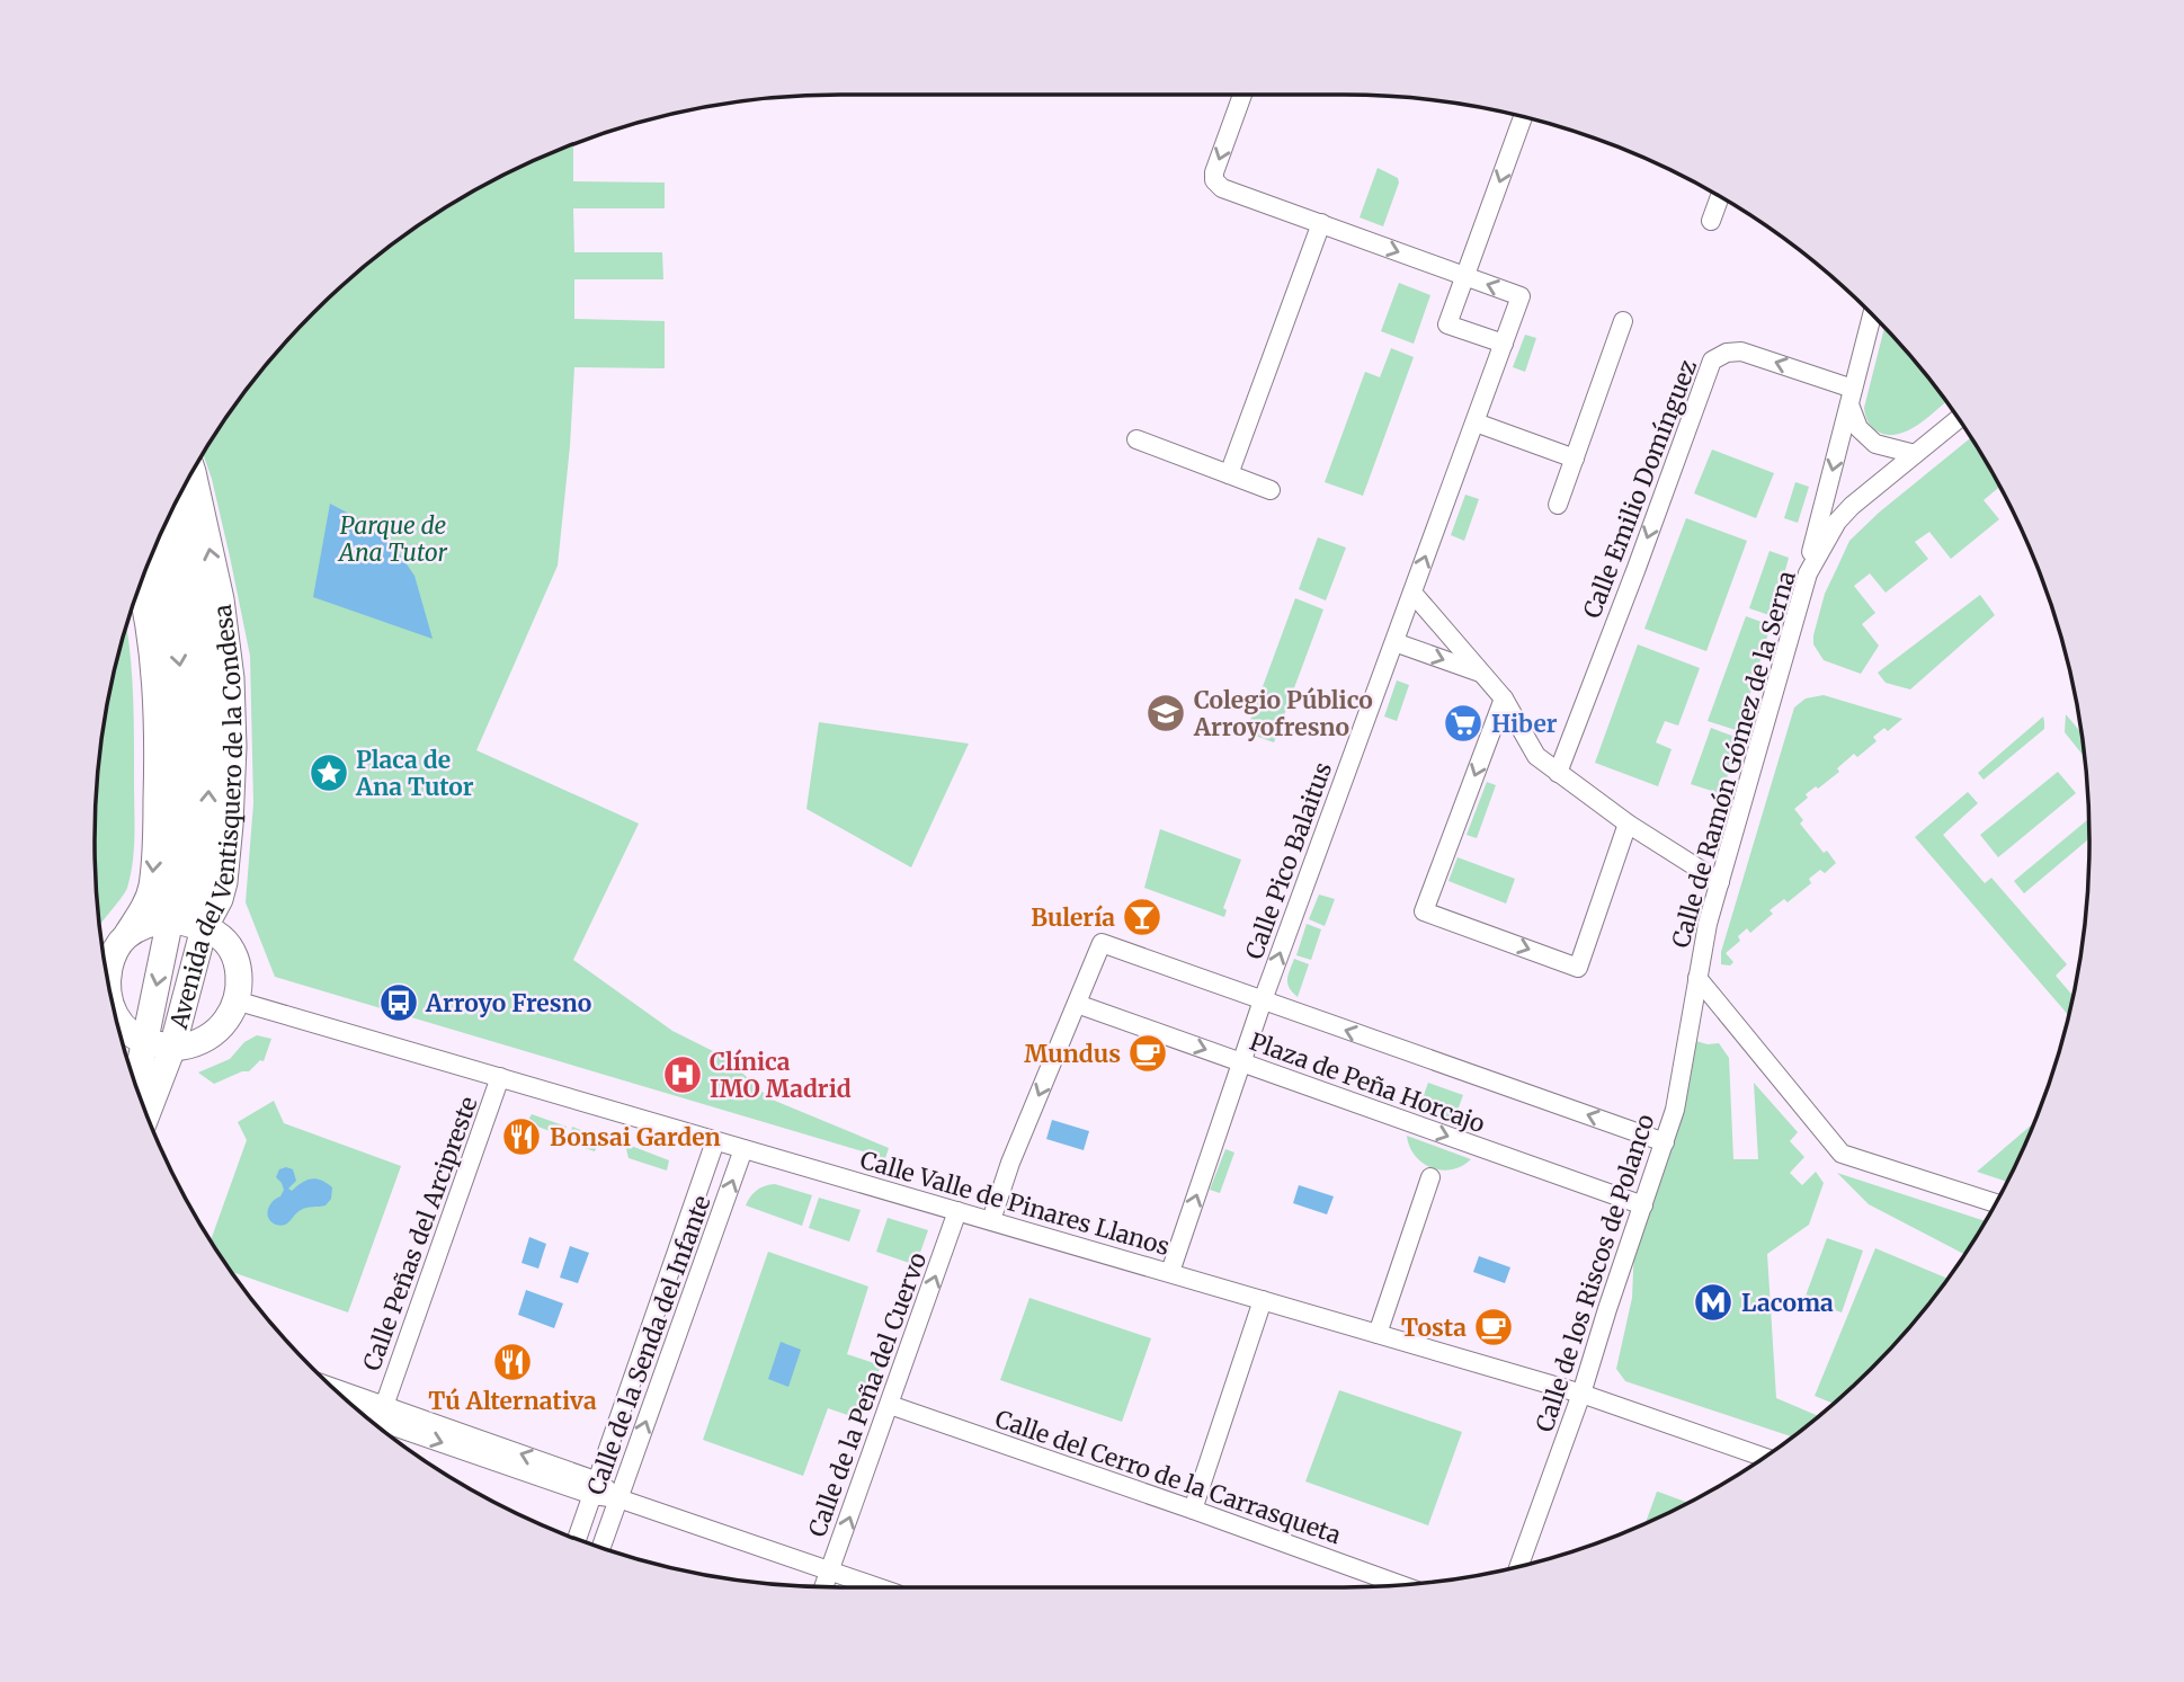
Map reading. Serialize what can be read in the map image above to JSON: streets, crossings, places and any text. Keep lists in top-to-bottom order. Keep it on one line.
{"streets":{"street":["Calle Emilio Domínguez","Calle de Ramón Gómez de la Serna","Avenida del Ventisquero de la Condesa","Calle Pico Balaitus","Plaza de Peña Horcajo","Calle Valle de Pinares Llanos","Calle Peñas del Arcipreste","Calle de los Riscos de Polanco","Calle de la Senda del Infante","Calle de la Peña del Cuervo","Calle del Cerro de la Carrasqueta"]},"crossings":[["Calle de Ramón Gómez de la Serna","Calle de los Riscos de Polanco"],["Calle Pico Balaitus","Plaza de Peña Horcajo"],["Calle Pico Balaitus","Calle Valle de Pinares Llanos"],["Plaza de Peña Horcajo","Calle de los Riscos de Polanco"],["Calle Valle de Pinares Llanos","Calle Peñas del Arcipreste"],["Calle Valle de Pinares Llanos","Calle de los Riscos de Polanco"],["Calle Valle de Pinares Llanos","Calle de la Senda del Infante"],["Calle Valle de Pinares Llanos","Calle de la Peña del Cuervo"],["Calle de la Peña del Cuervo","Calle del Cerro de la Carrasqueta"]],"one_way":["Calle de la Peña del Cuervo"],"parks":["Parque de Ana Tutor"],"places":{"school or university":["Colegio Público Arroyofresno"],"supermarket":["Hiber"],"place":["Placa de Ana Tutor"],"bar":["Bulería"],"bus stop":["Arroyo Fresno"],"cafe":["Mundus","Tosta"],"hospital":["Clínica IMO Madrid"],"restaurant":["Bonsai Garden","Tú Alternativa"],"metro station":["Lacoma"]}}
